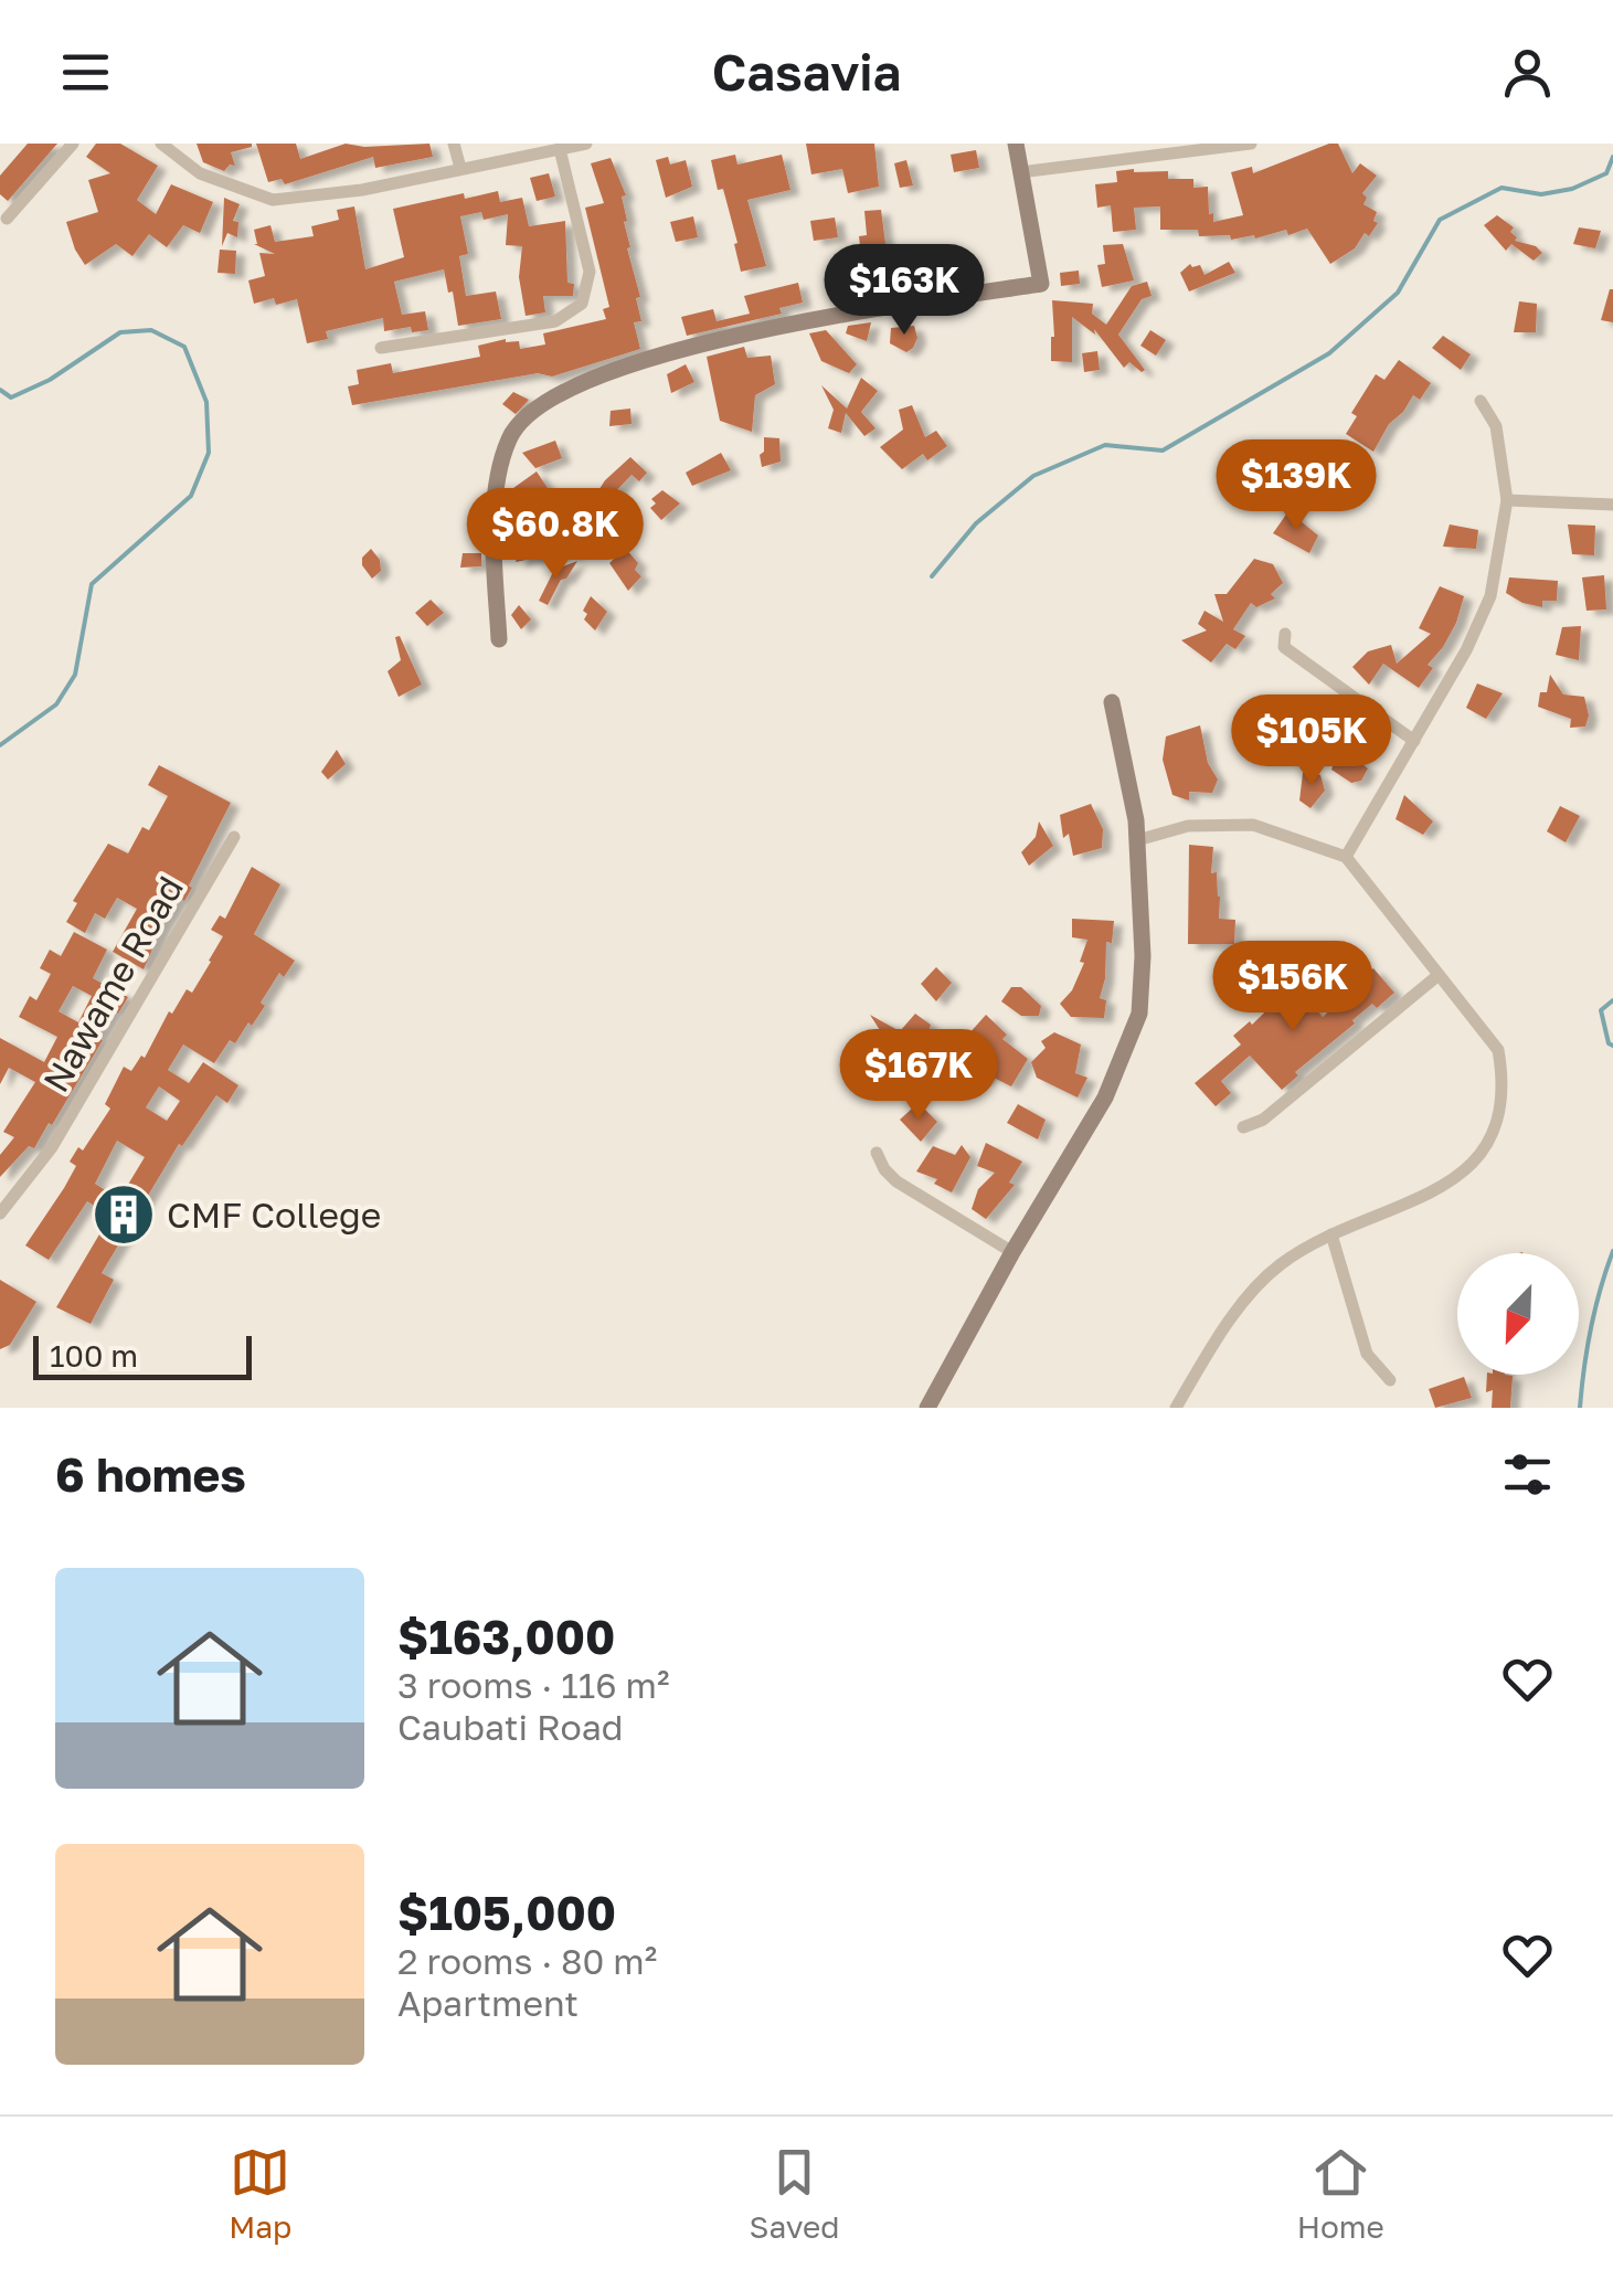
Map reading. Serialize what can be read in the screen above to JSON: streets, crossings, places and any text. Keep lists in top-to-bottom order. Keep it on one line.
{"streets":{"street":["Nawame Road"]},"places":{"building":["CMF College"]},"scale_bar":"100 m","north":"bottom left","page":{"header":"Casavia","price":["$163K","$139K","$60.8K","$105K","$156K","$167K"],"scale":"100 m","heading":"6 homes","list":[{"name":"$163,000","note":"3 rooms · 116 m² · Caubati Road"},{"name":"$105,000","note":"2 rooms · 80 m² · Apartment"}],"tabs":["Map","Saved","Home"]}}
